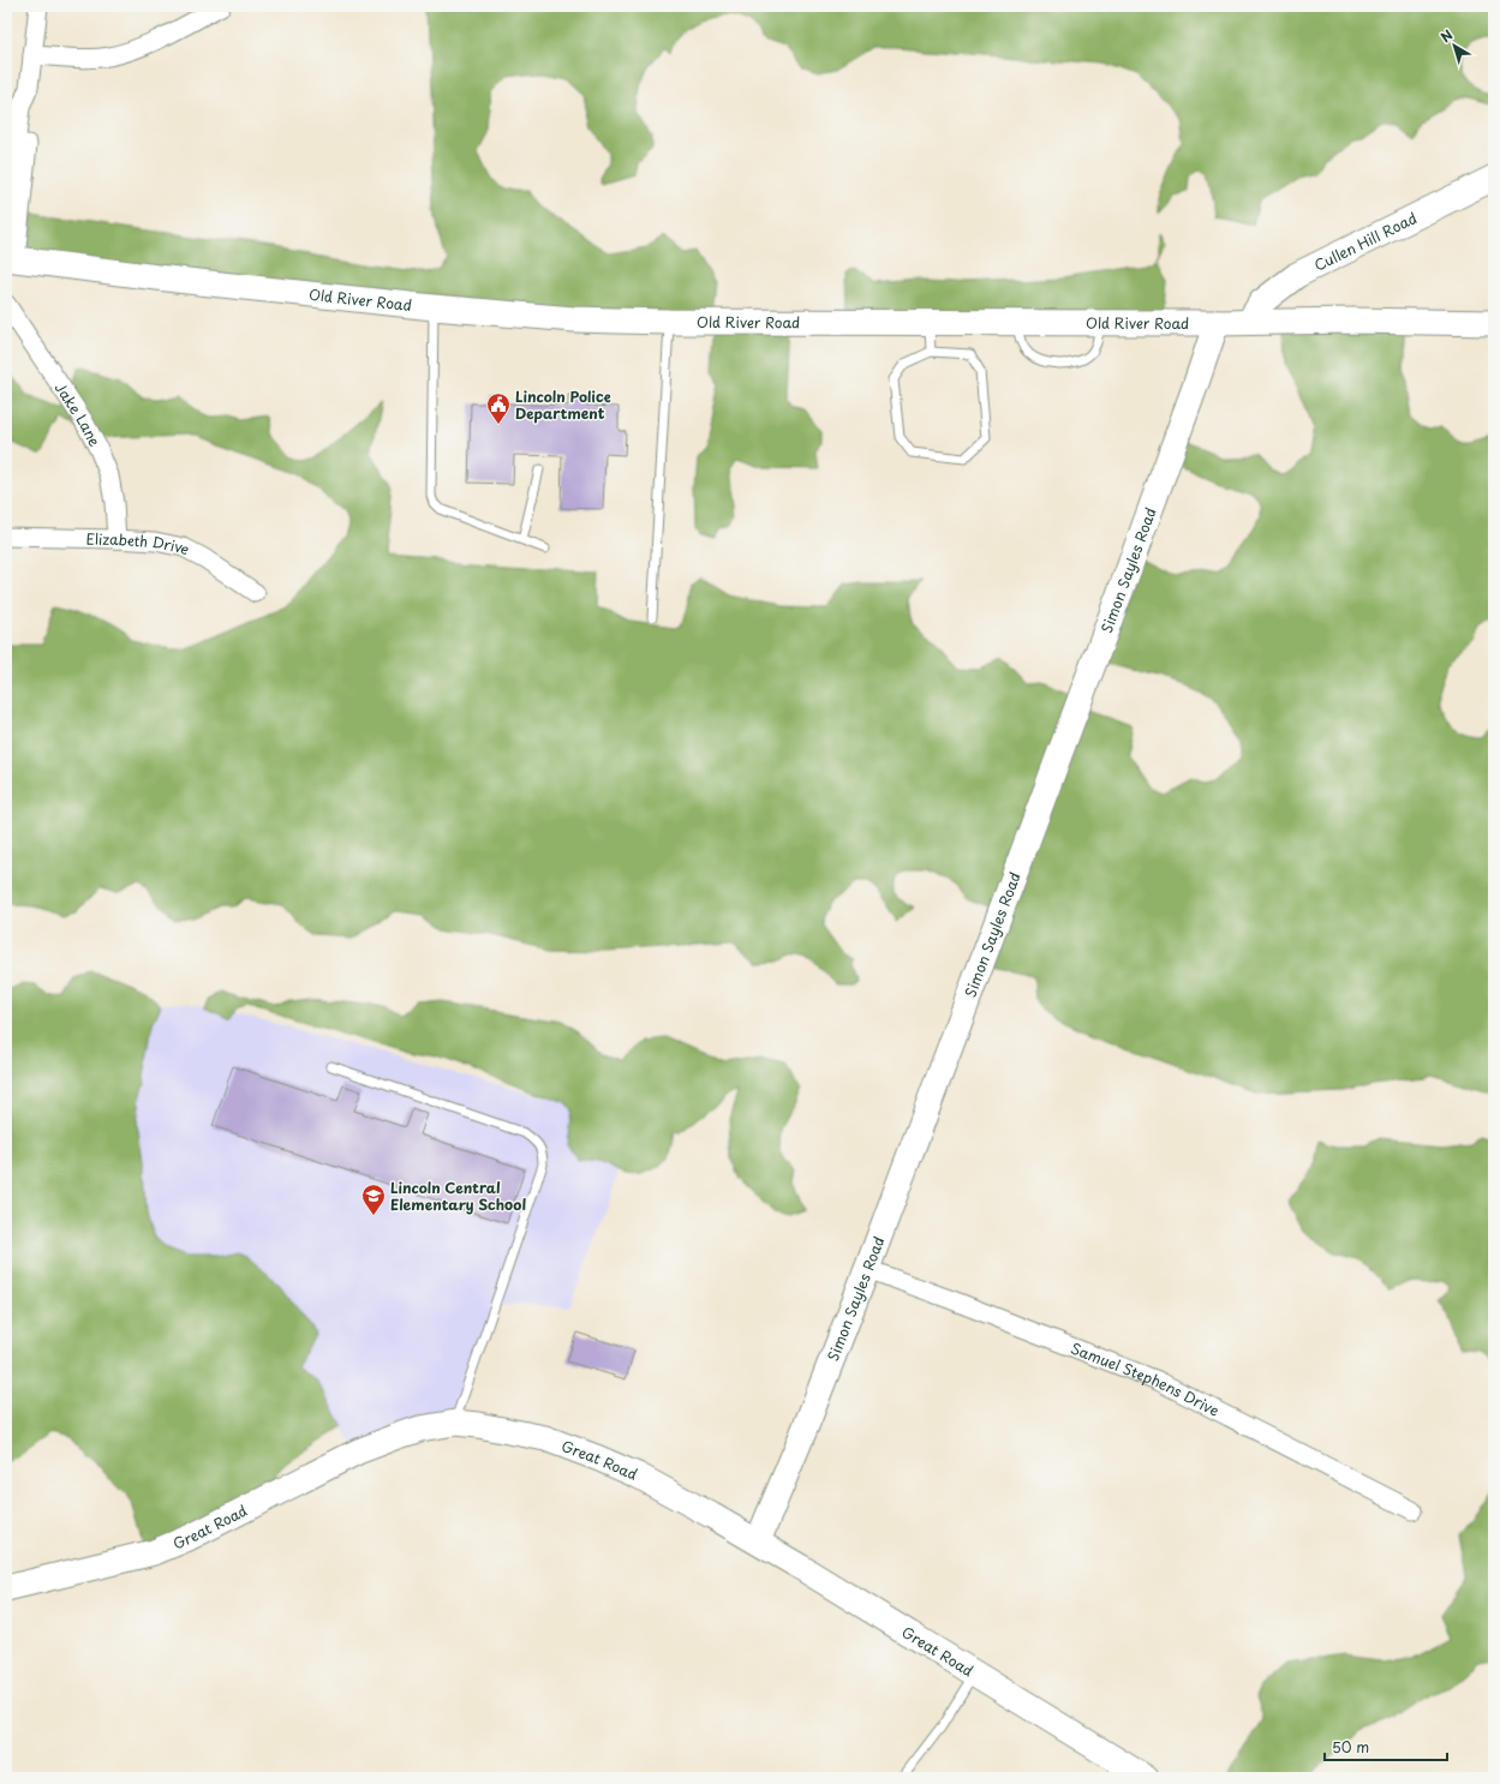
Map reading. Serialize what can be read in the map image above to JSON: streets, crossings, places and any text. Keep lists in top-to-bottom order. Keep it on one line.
{"streets":{"street":["Cullen Hill Road","Old River Road","Jake Lane","Elizabeth Drive","Simon Sayles Road","Samuel Stephens Drive","Great Road"]},"crossings":[["Cullen Hill Road","Old River Road"],["Old River Road","Simon Sayles Road"],["Jake Lane","Elizabeth Drive"],["Simon Sayles Road","Samuel Stephens Drive"],["Simon Sayles Road","Great Road"]],"places":{"public building":["Lincoln Police Department"],"school or university":["Lincoln Central Elementary School"]},"scale_bar":"50 m","north":"top left"}
